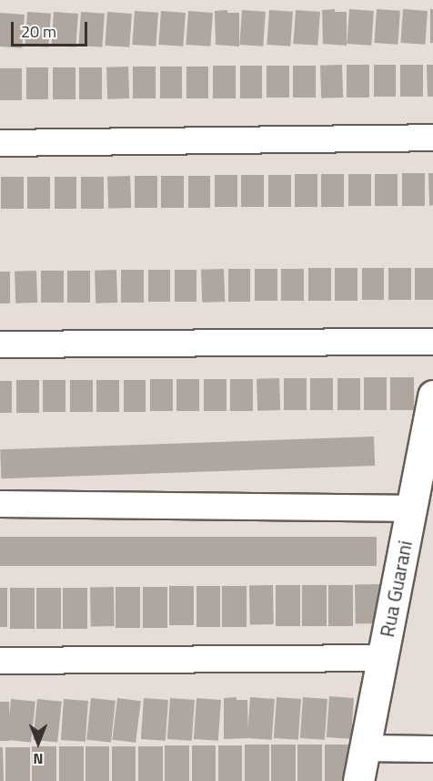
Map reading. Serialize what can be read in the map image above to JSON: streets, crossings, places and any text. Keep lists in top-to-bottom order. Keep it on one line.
{"streets":{"street":["Rua Guarani"]},"scale_bar":"20 m","north":"bottom"}
